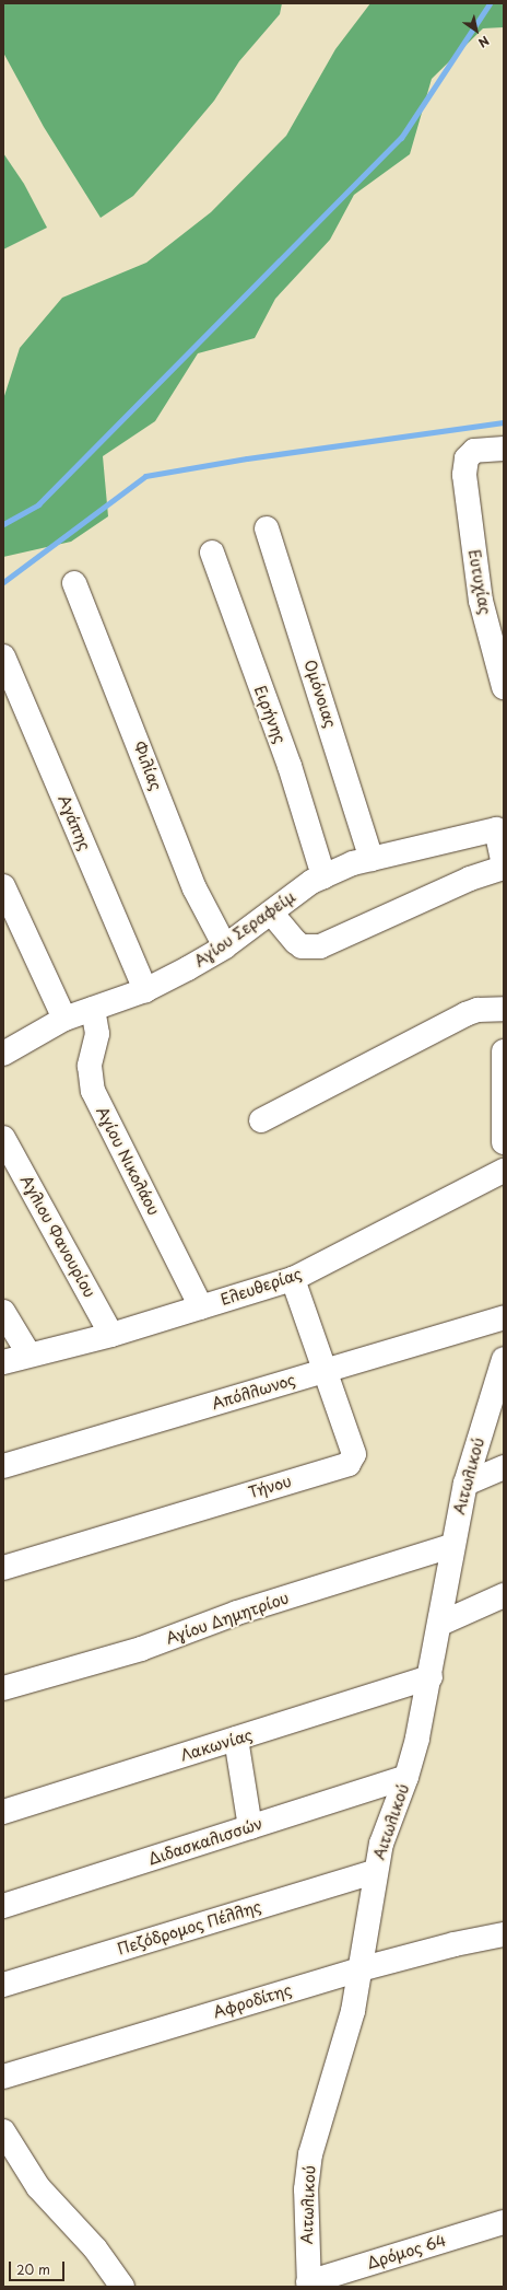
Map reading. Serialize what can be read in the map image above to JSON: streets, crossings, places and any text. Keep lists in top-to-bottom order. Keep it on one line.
{"streets":{"street":["Ευτυχίας","Ομόνοιας","Ειρήνης","Φιλίας","Αγάπης","Αγίου Σεραφείμ","Αγίου Νικολάου","Αγλιου Φανουρίου","Ελευθερίας","Απόλλωνος","Αιτωλικού","Τήνου","Αγίου Δημητρίου","Λακωνίας","Διδασκαλισσών","Πεζόδρομος Πέλλης","Αφροδίτης","Δρόμος 64"]},"crossings":[["Ομόνοιας","Αγίου Σεραφείμ"],["Ειρήνης","Αγίου Σεραφείμ"],["Φιλίας","Αγίου Σεραφείμ"],["Αγάπης","Αγίου Σεραφείμ"],["Αγίου Σεραφείμ","Αγίου Νικολάου"],["Αγίου Νικολάου","Ελευθερίας"],["Αγλιου Φανουρίου","Ελευθερίας"],["Ελευθερίας","Τήνου"],["Απόλλωνος","Τήνου"],["Αιτωλικού","Αγίου Δημητρίου"],["Αιτωλικού","Λακωνίας"],["Αιτωλικού","Διδασκαλισσών"],["Αιτωλικού","Πεζόδρομος Πέλλης"],["Αιτωλικού","Αφροδίτης"],["Αιτωλικού","Δρόμος 64"]],"scale_bar":"20 m","north":"bottom right"}
